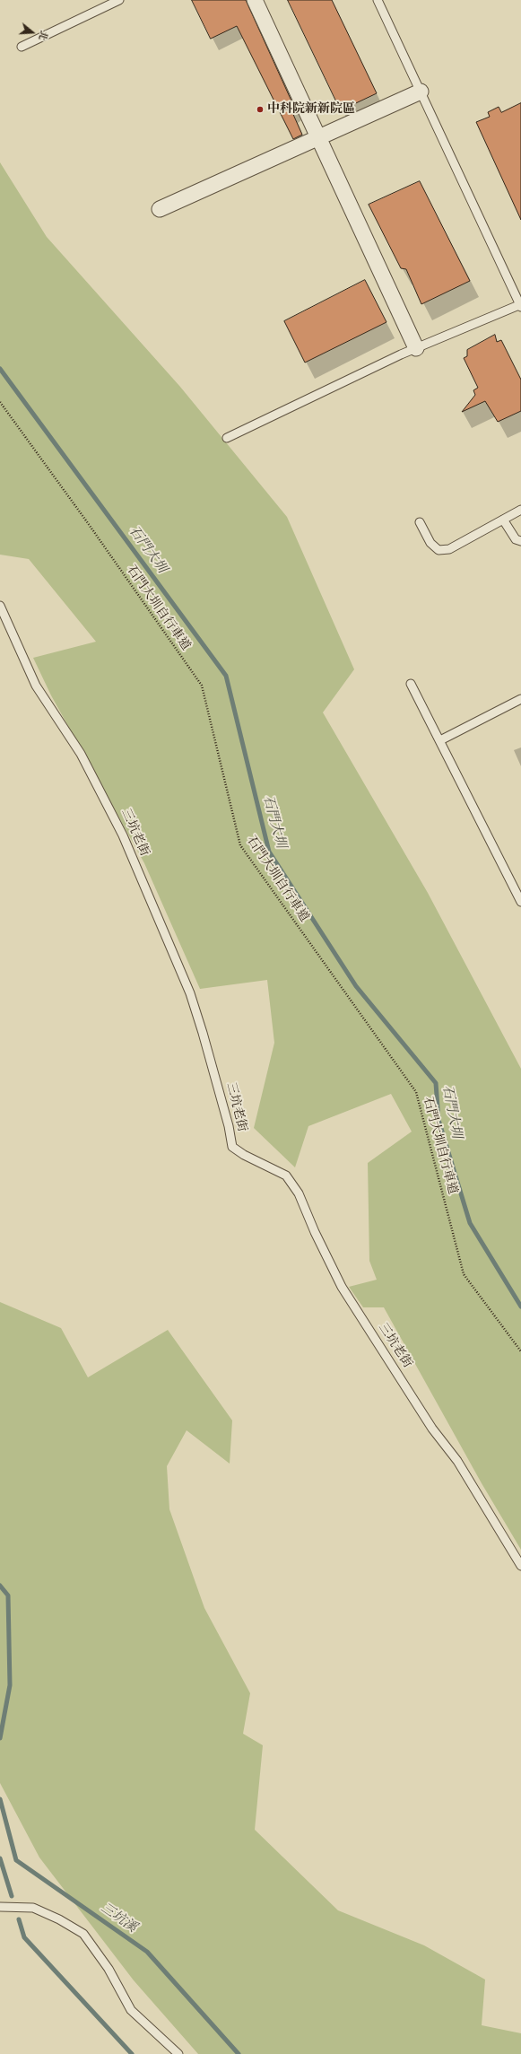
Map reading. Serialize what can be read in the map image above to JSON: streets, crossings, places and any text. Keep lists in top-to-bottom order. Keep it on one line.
{"streets":{"lane":["三坑老街"],"path":["石門大圳自行車道"]},"water":["石門大圳","三坑溪"],"places":["中科院新新院區"],"north":"right"}
